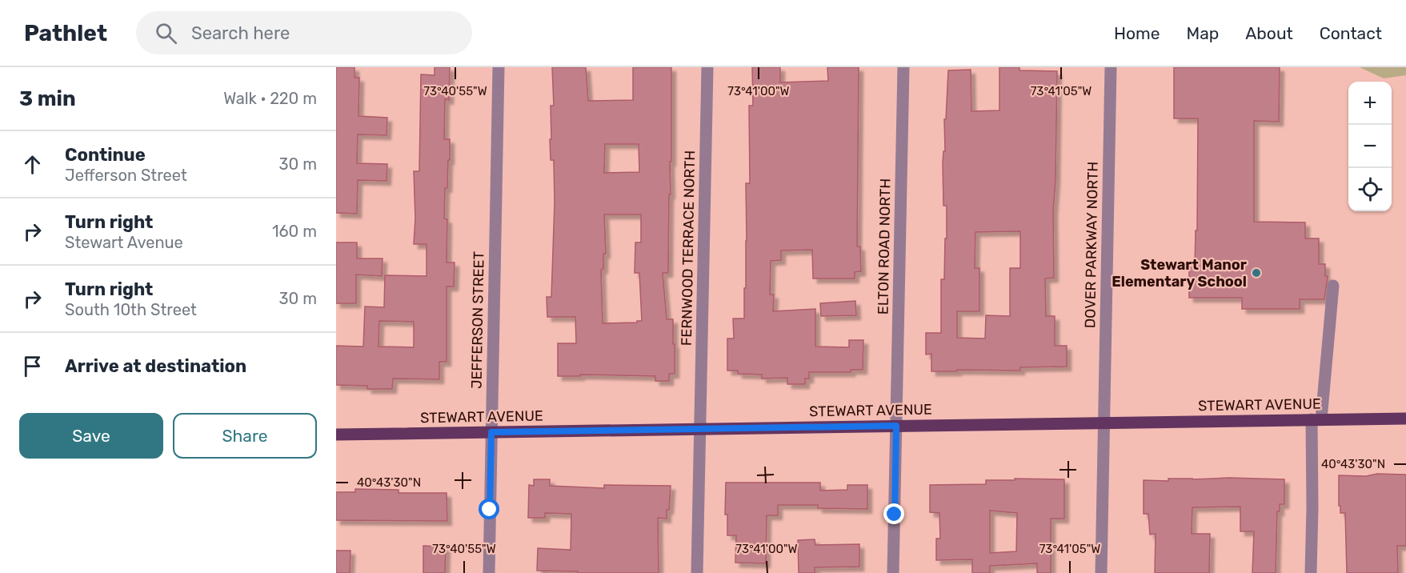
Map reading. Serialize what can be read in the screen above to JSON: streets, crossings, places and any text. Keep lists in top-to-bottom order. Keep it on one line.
{"streets":{"main road":["STEWART AVENUE"],"street":["DOVER PARKWAY NORTH","ELTON ROAD NORTH","FERNWOOD TERRACE NORTH","JEFFERSON STREET"]},"crossings":[["DOVER PARKWAY NORTH","STEWART AVENUE"],["ELTON ROAD NORTH","STEWART AVENUE"],["FERNWOOD TERRACE NORTH","STEWART AVENUE"],["JEFFERSON STREET","STEWART AVENUE"]],"places":["Stewart Manor Elementary School"],"page":{"header":"Pathlet","search":"Search here","nav":["Home","Map","About","Contact"],"heading":["3 min","Walk · 220 m"],"map_buttons":["+","−"],"list":[["Continue","Jefferson Street","30 m"],["Turn right","Stewart Avenue","160 m"],["Turn right","South 10th Street","30 m"],"Arrive at destination"],"buttons":["Save","Share"]},"coordinates":["73°40'55\"W","73°41'00\"W","73°41'05\"W","40°43'30\"N"]}
